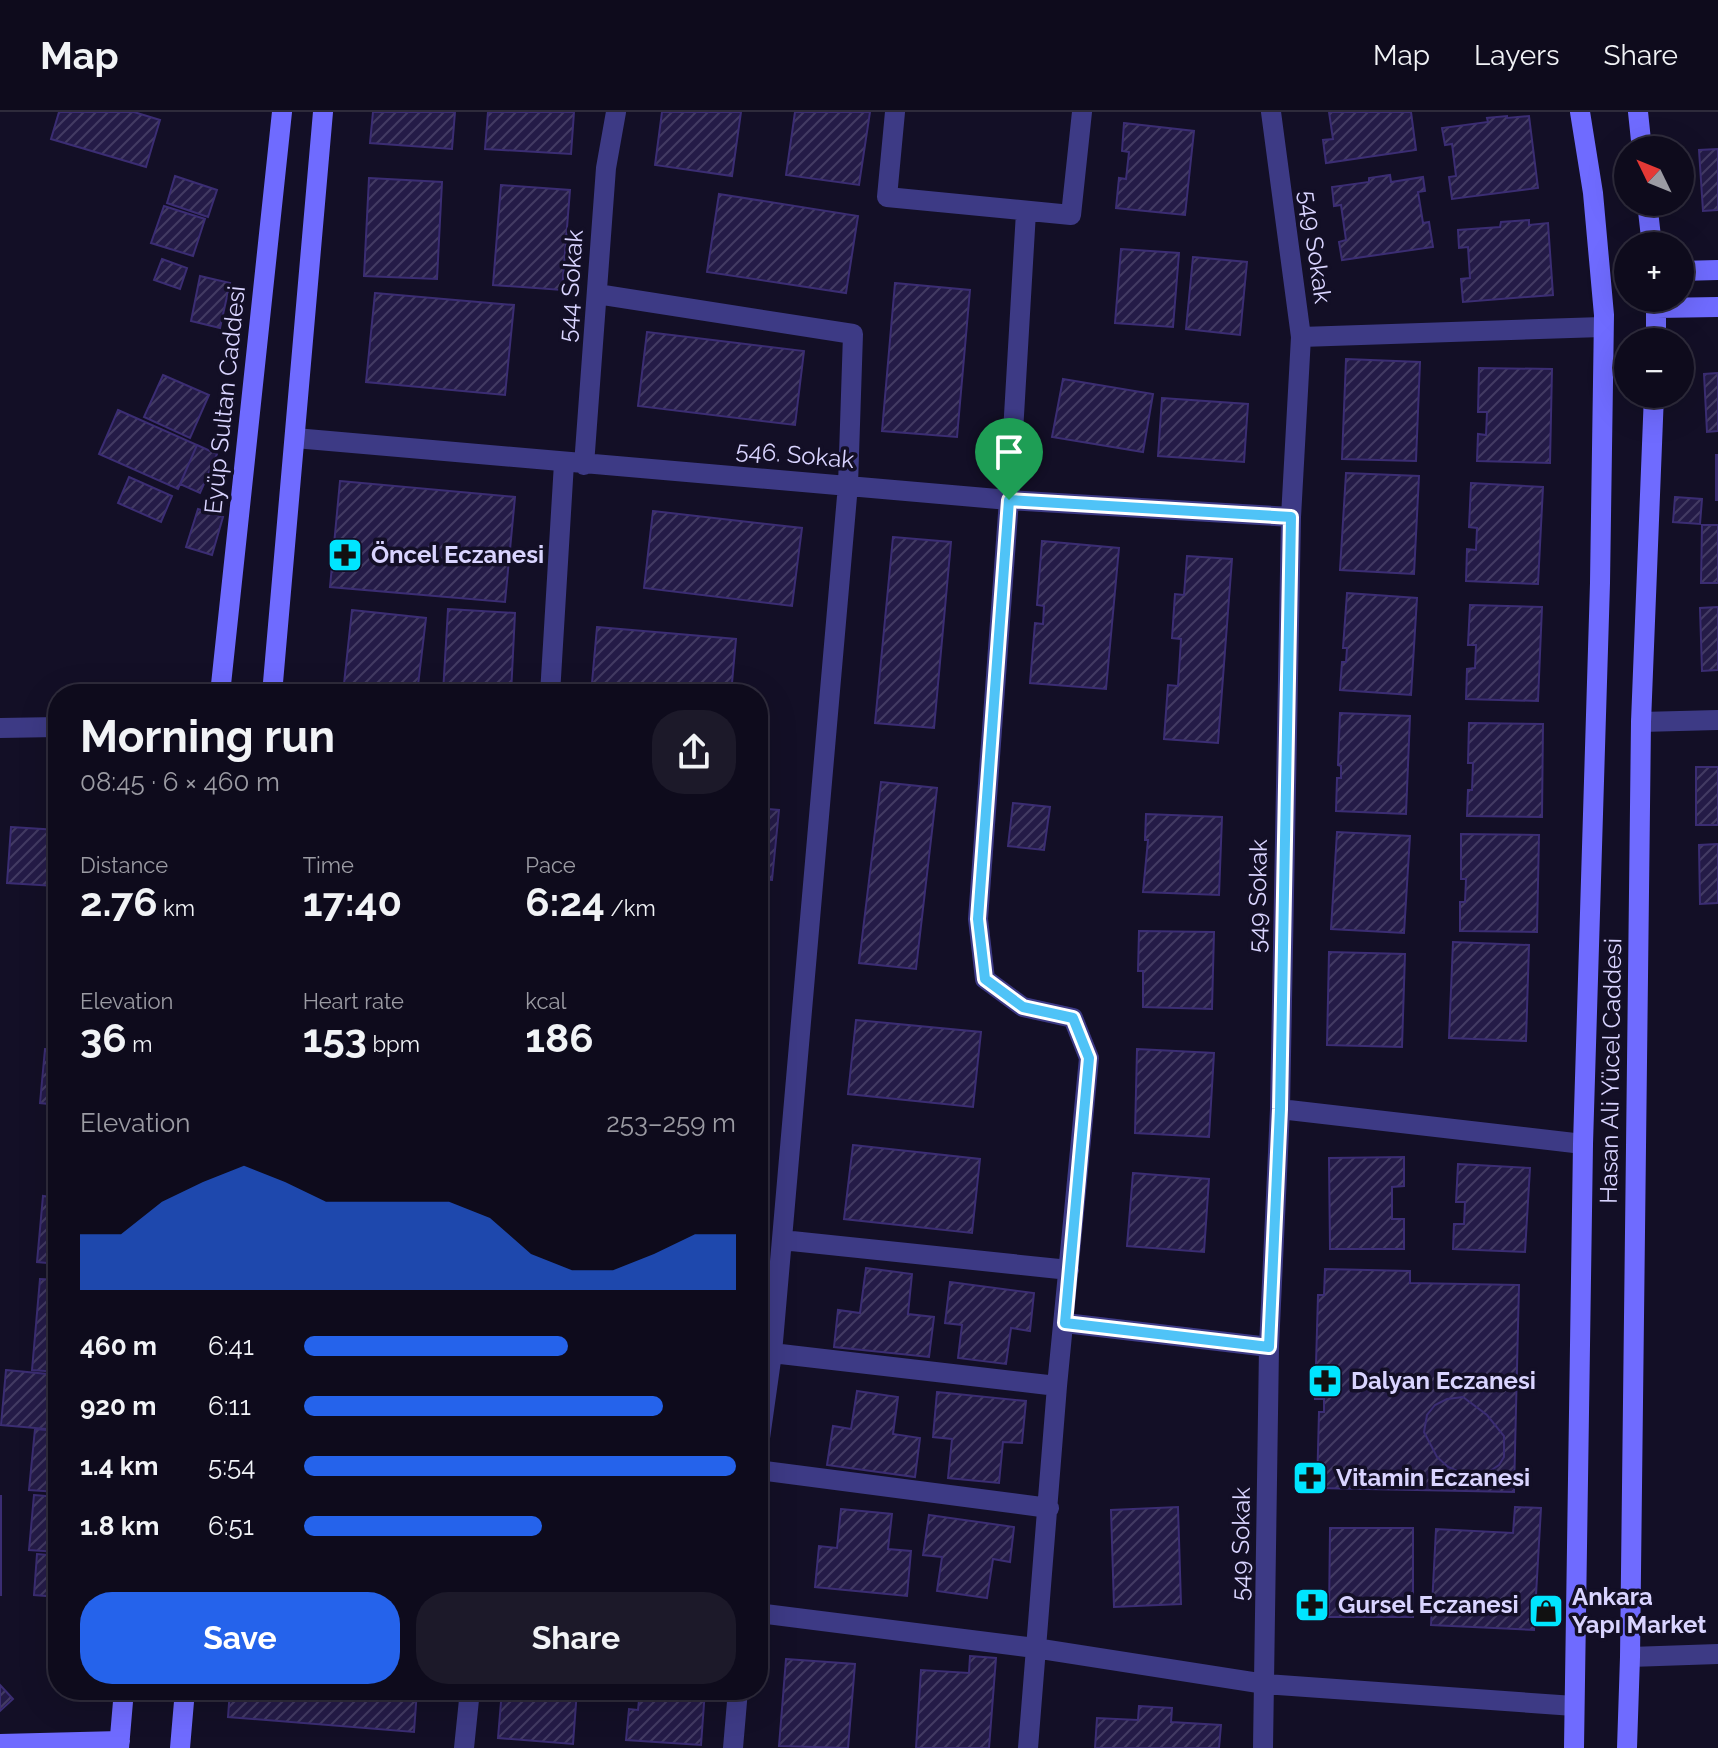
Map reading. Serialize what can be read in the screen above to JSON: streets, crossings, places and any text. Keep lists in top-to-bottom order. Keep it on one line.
{"streets":{"street":["549 Sokak","544 Sokak","Eyüp Sultan Caddesi","546. Sokak","Hasan Ali Yücel Caddesi"]},"crossings":[["549 Sokak","546. Sokak"],["544 Sokak","546. Sokak"]],"places":{"pharmacy":["Öncel Eczanesi","Dalyan Eczanesi","Vitamin Eczanesi","Gursel Eczanesi"],"shop":["Ankara Yapı Market"]},"north":"top left","page":{"header":"Map","nav":["Map","Layers","Share"],"map_buttons":["+","−"],"heading":["Morning run","08:45 · 6 × 460 m"],"stats":[["Distance","2.76 km"],["Time","17:40"],["Pace","6:24 /km"],["Elevation","36 m"],["Heart rate","153 bpm"],["kcal","186"]],"chart":["Elevation","253–259 m"],"list":[{"name":"460 m","note":"6:41"},{"name":"920 m","note":"6:11"},{"name":"1.4 km","note":"5:54"},{"name":"1.8 km","note":"6:51"}],"buttons":["Save","Share"]}}
